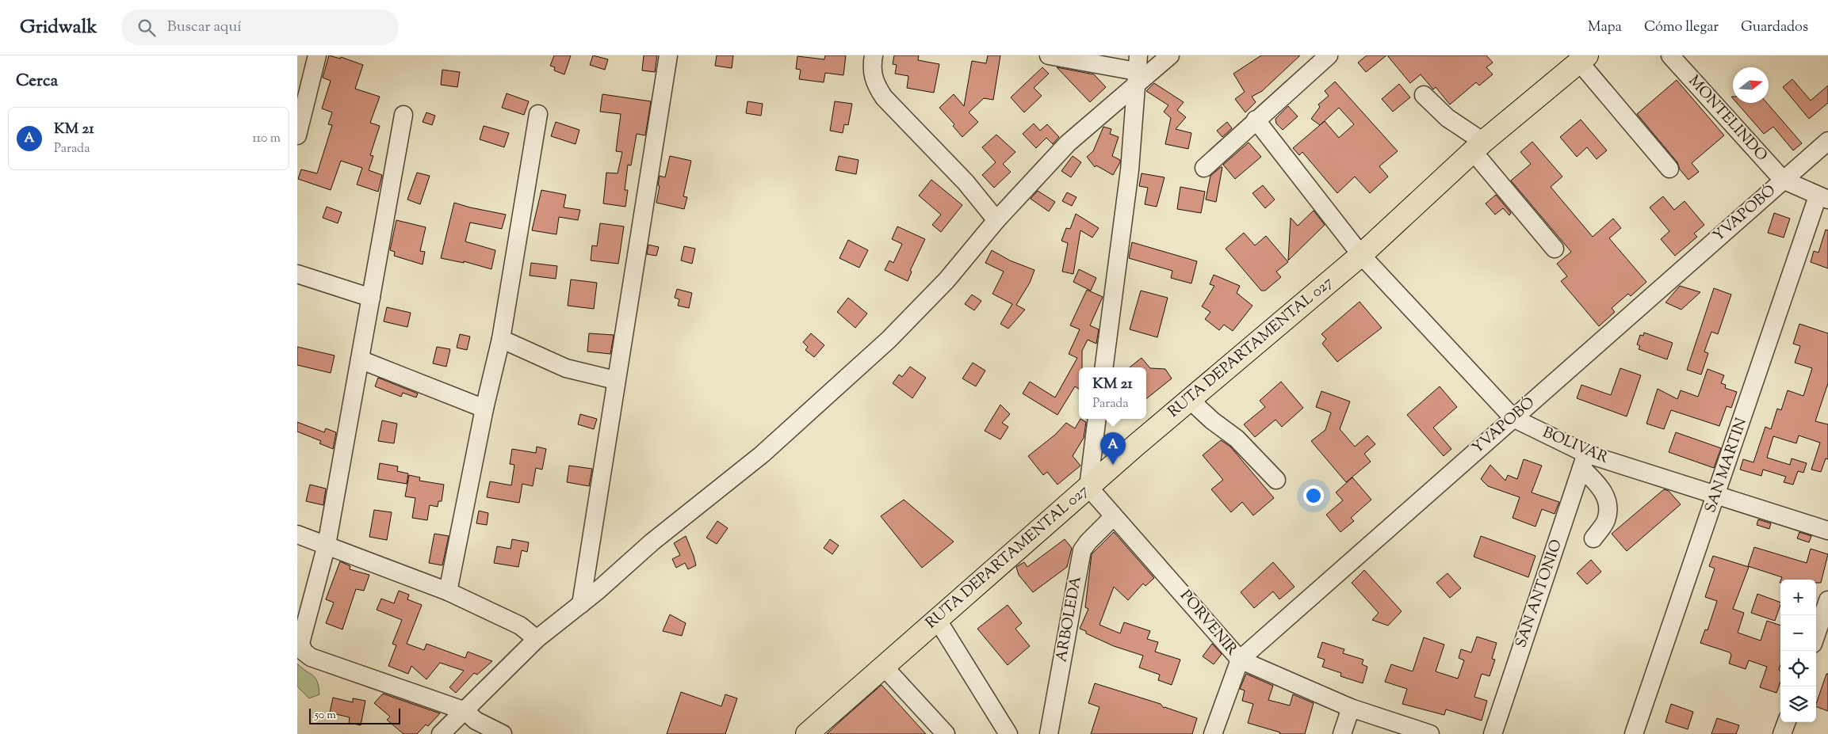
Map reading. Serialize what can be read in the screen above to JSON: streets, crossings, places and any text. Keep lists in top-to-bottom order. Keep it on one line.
{"streets":{"main road":["RUTA DEPARTAMENTAL 027"],"street":["MONTELINDO","YVAPOBÓ","BOLIVAR","SAN MARTIN","SAN ANTONIO","ARBOLEDA","PORVENIR"]},"crossings":[["MONTELINDO","YVAPOBÓ"],["MONTELINDO","SAN MARTIN"],["YVAPOBÓ","BOLIVAR"],["YVAPOBÓ","PORVENIR"],["RUTA DEPARTAMENTAL 027","BOLIVAR"],["RUTA DEPARTAMENTAL 027","PORVENIR"],["BOLIVAR","SAN MARTIN"],["BOLIVAR","SAN ANTONIO"],["ARBOLEDA","PORVENIR"]],"scale_bar":"50 m","north":"right","page":{"header":"Gridwalk","search":"Buscar aquí","nav":["Mapa","Cómo llegar","Guardados"],"heading":"Cerca","list":[{"mark":"A","name":"KM 21","note":"Parada","value":"110 m"}],"popup":["KM 21","Parada"],"pins":"A","map_buttons":["+","−"],"scale":"50 m"}}
